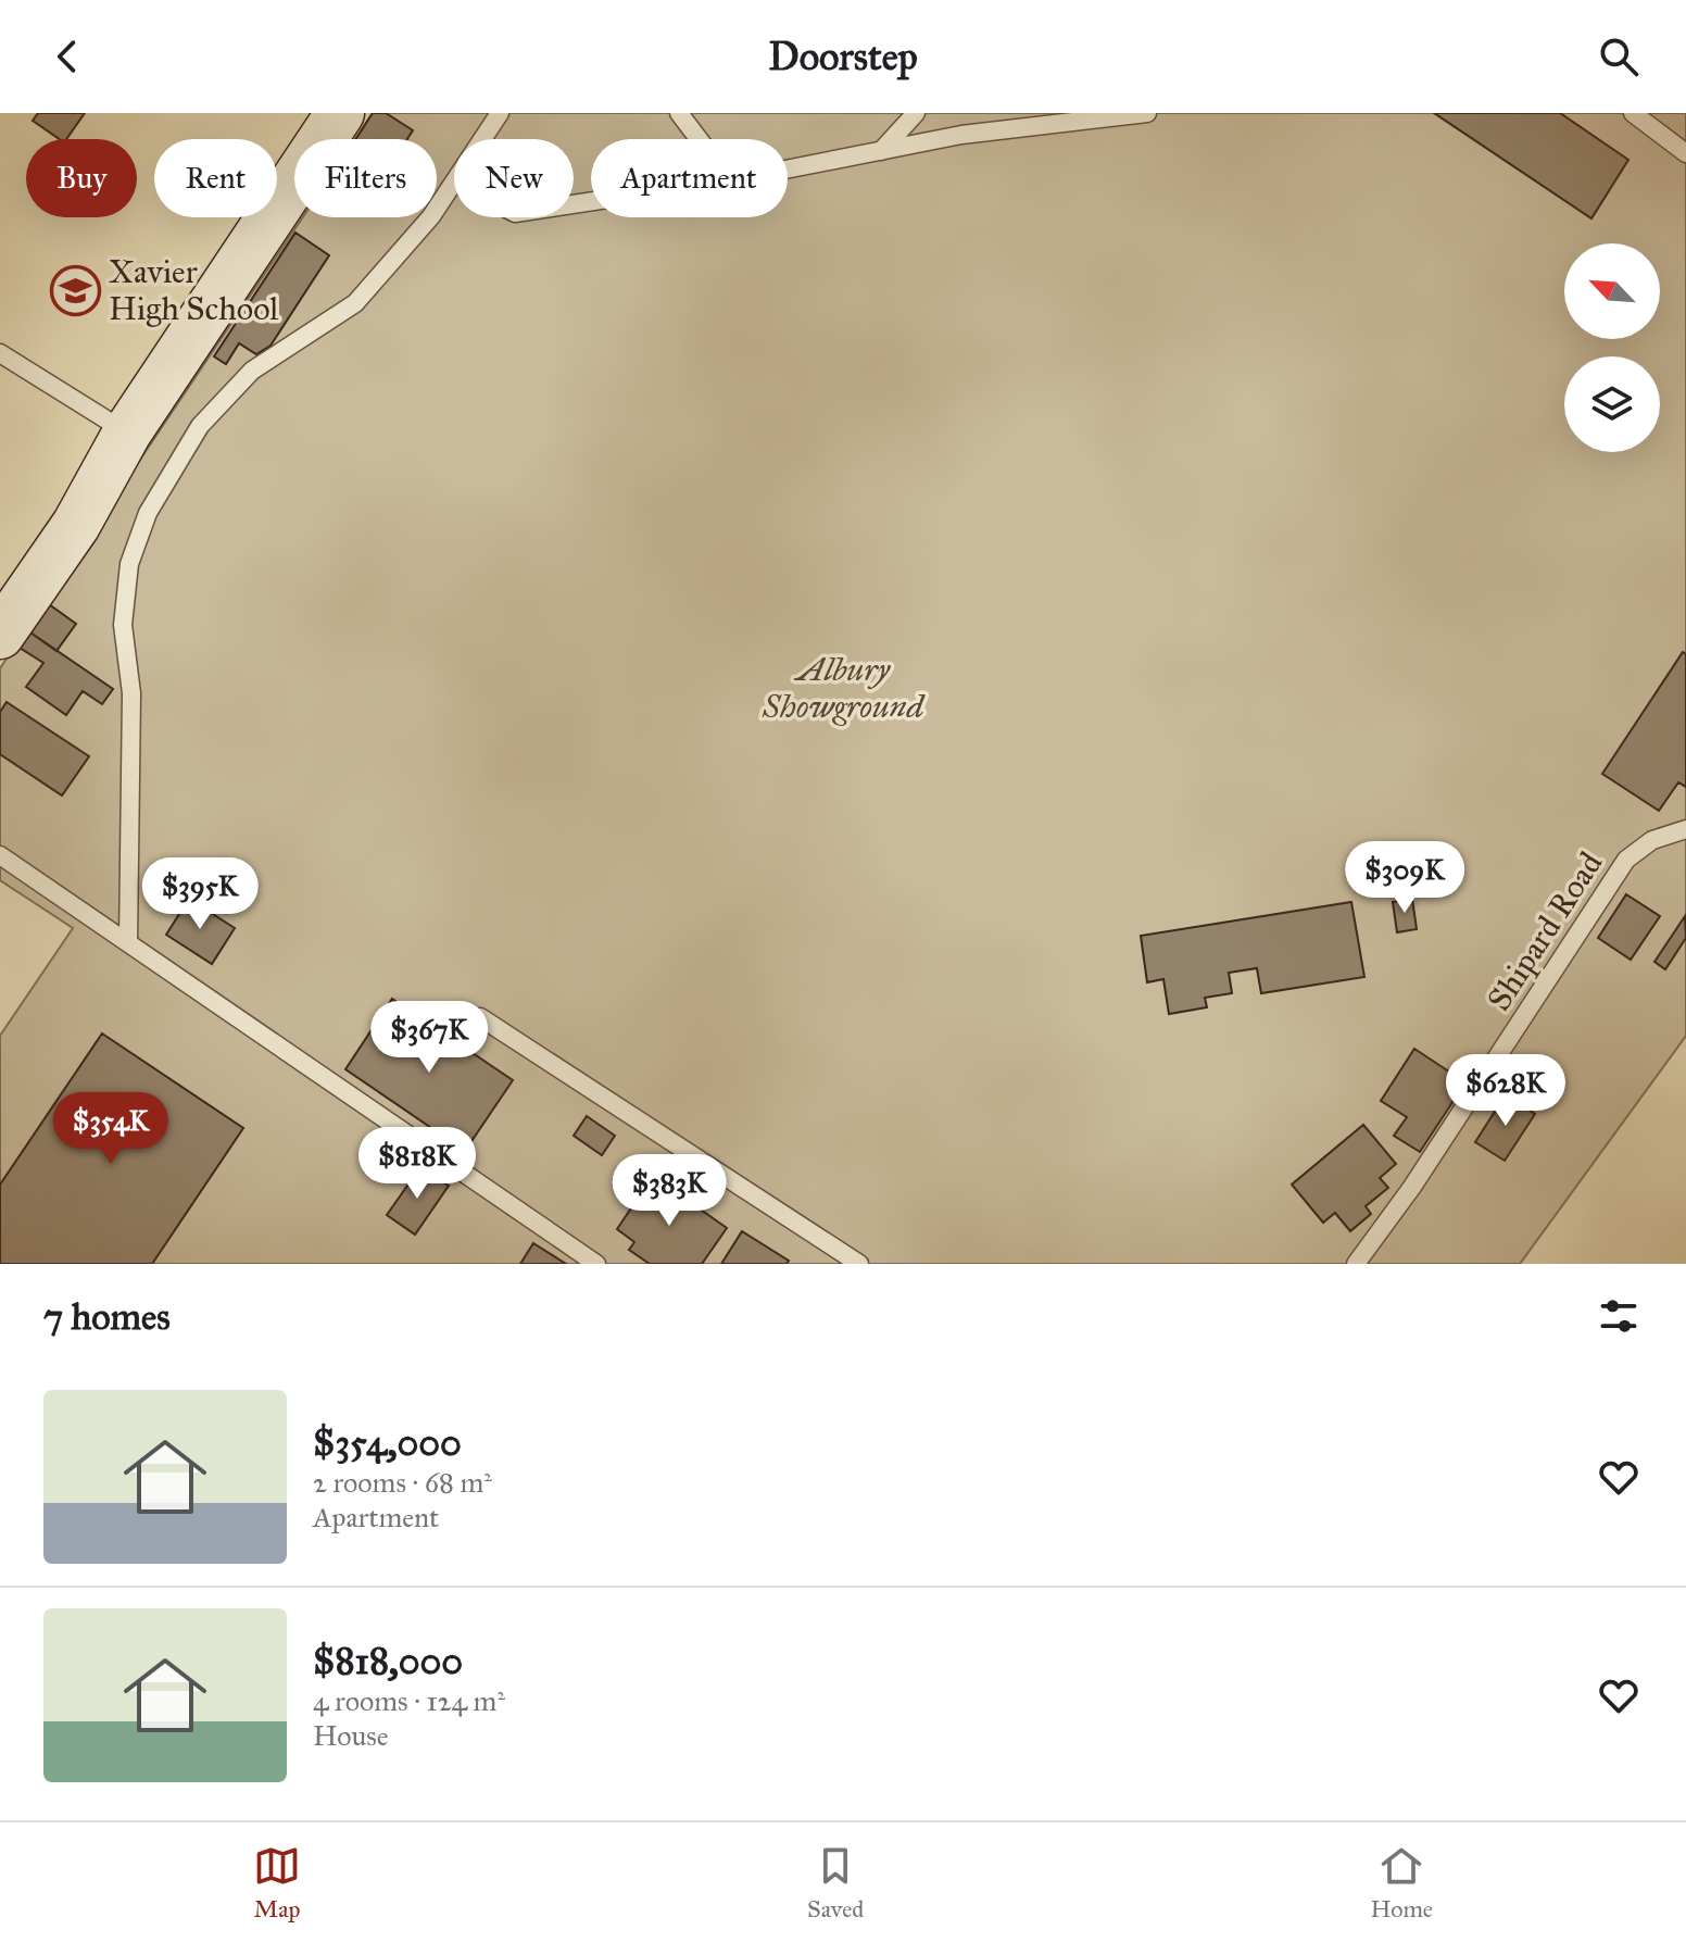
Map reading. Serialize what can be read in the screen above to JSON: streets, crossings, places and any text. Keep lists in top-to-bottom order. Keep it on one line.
{"streets":{"lane":["Shipard Road"]},"parks":["Albury Showground"],"places":{"school or university":["Xavier High School"]},"north":"top left","page":{"header":"Doorstep","chip":["Buy","Rent","Filters","New","Apartment"],"price":["$309K","$395K","$367K","$628K","$354K","$818K","$383K"],"heading":"7 homes","list":[{"name":"$354,000","note":"2 rooms · 68 m² · Apartment"},{"name":"$818,000","note":"4 rooms · 124 m² · House"}],"tabs":["Map","Saved","Home"]}}
